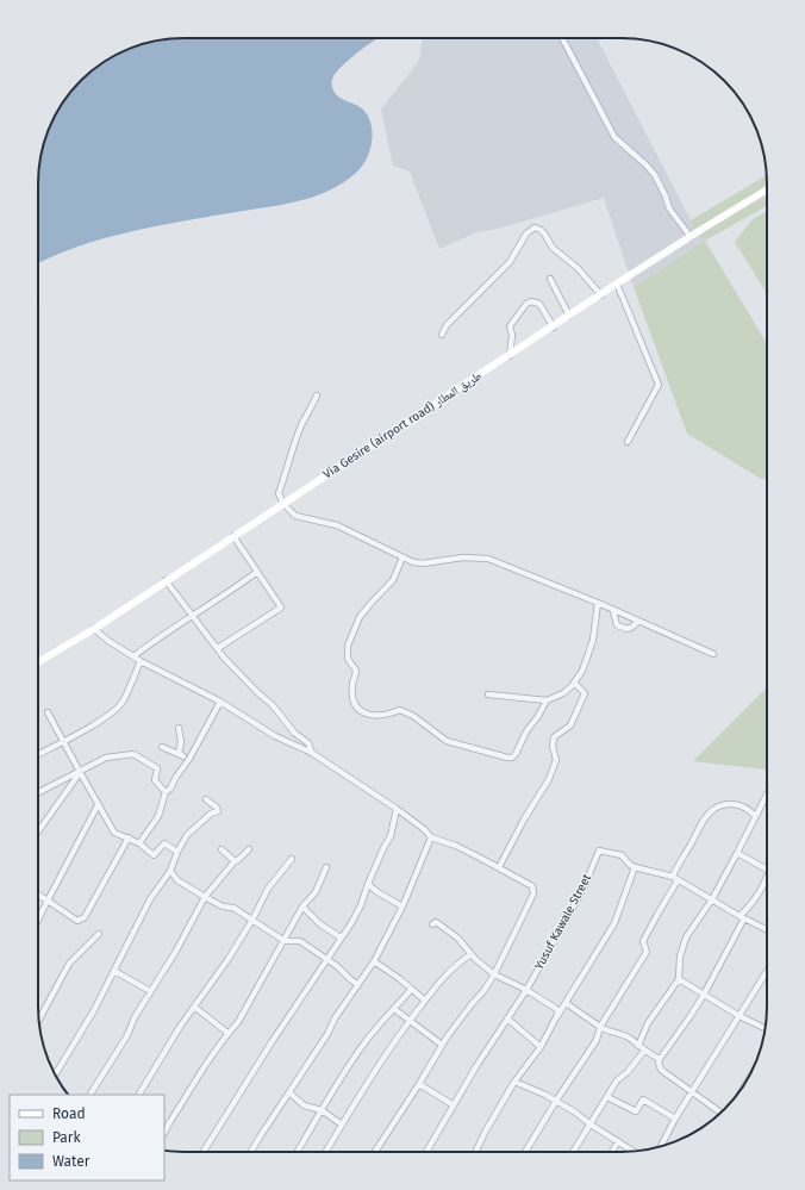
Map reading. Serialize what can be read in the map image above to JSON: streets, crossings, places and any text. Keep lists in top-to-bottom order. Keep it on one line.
{"streets":{"main road":["Via Gesire (airport road) طريق المطار"],"street":["Yusuf Kawale Street"]},"legend":["Road","Park","Water"]}
